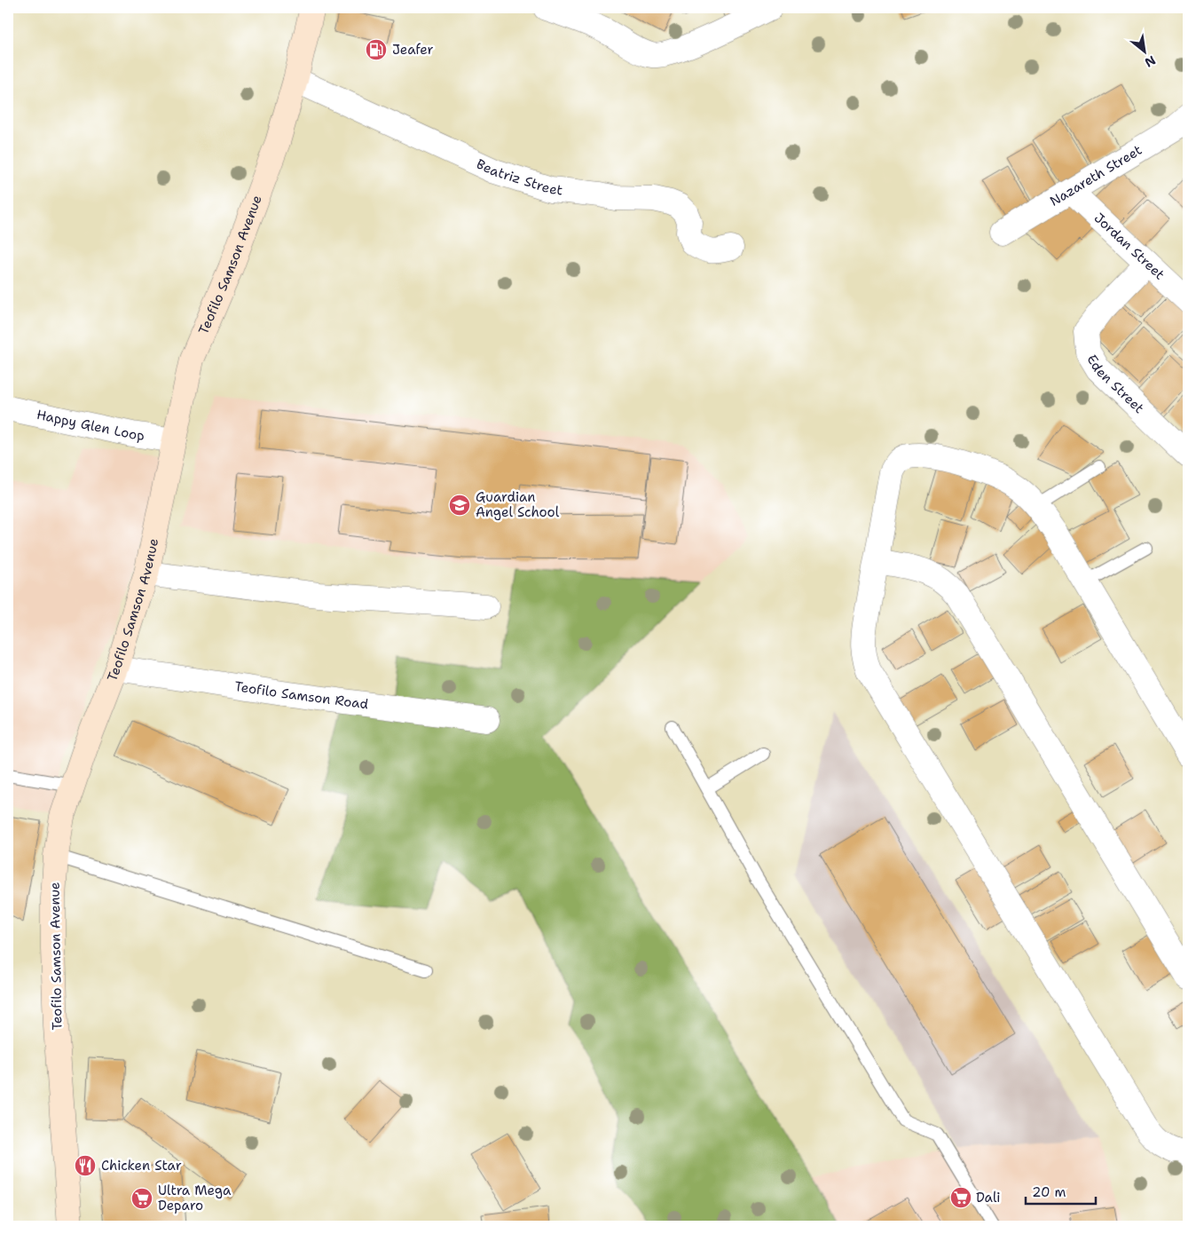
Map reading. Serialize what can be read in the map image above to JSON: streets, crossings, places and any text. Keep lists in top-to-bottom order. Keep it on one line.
{"streets":{"main road":["Teofilo Samson Avenue"],"street":["Beatriz Street","Nazareth Street","Jordan Street","Eden Street","Happy Glen Loop","Teofilo Samson Road"]},"crossings":[["Beatriz Street","Teofilo Samson Avenue"],["Nazareth Street","Jordan Street"],["Jordan Street","Eden Street"],["Teofilo Samson Avenue","Happy Glen Loop"],["Teofilo Samson Avenue","Teofilo Samson Road"]],"places":{"fuel station":["Jeafer"],"school or university":["Guardian Angel School"],"restaurant":["Chicken Star"],"supermarket":["Dali","Ultra Mega Deparo"]},"scale_bar":"20 m","north":"bottom right"}
